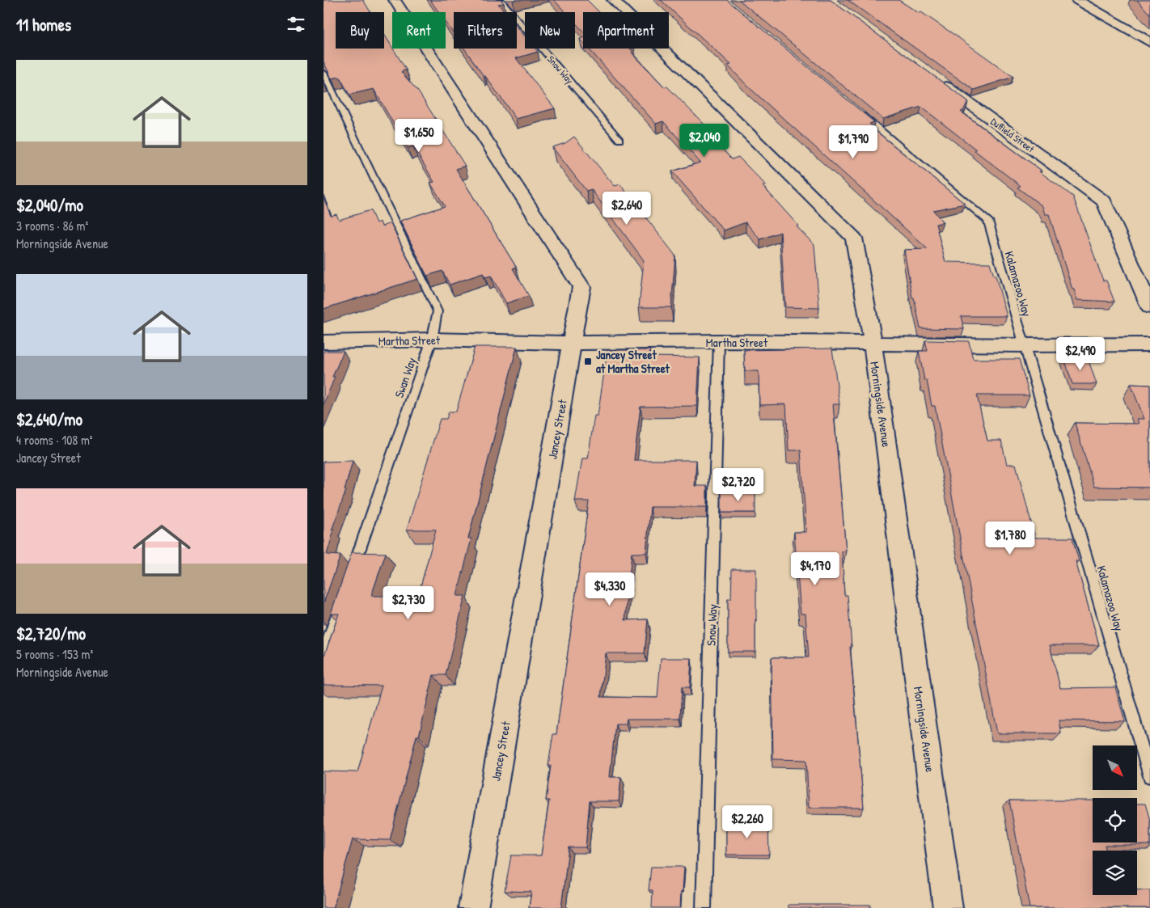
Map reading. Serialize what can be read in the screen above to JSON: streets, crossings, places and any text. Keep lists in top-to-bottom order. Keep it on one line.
{"streets":{"street":["Duffield Street","Martha Street","Morningside Avenue","Jancey Street"],"lane":["Snow Way","Kalamazoo Way","Swan Way"]},"crossings":[["Snow Way","Martha Street"],["Kalamazoo Way","Martha Street"],["Martha Street","Swan Way"],["Martha Street","Morningside Avenue"],["Martha Street","Jancey Street"]],"places":{"transit":["Jancey Street at Martha Street"]},"north":"bottom right","page":{"heading":"11 homes","chip":["Buy","Rent","Filters","New","Apartment"],"list":[{"name":"$2,040/mo","note":"3 rooms · 86 m² · Morningside Avenue"},{"name":"$2,640/mo","note":"4 rooms · 108 m² · Jancey Street"},{"name":"$2,720/mo","note":"5 rooms · 153 m² · Morningside Avenue"}],"price":["$1,650","$2,040","$1,790","$2,640","$2,490","$2,720","$1,780","$4,170","$4,330","$2,730","$2,260"]}}
